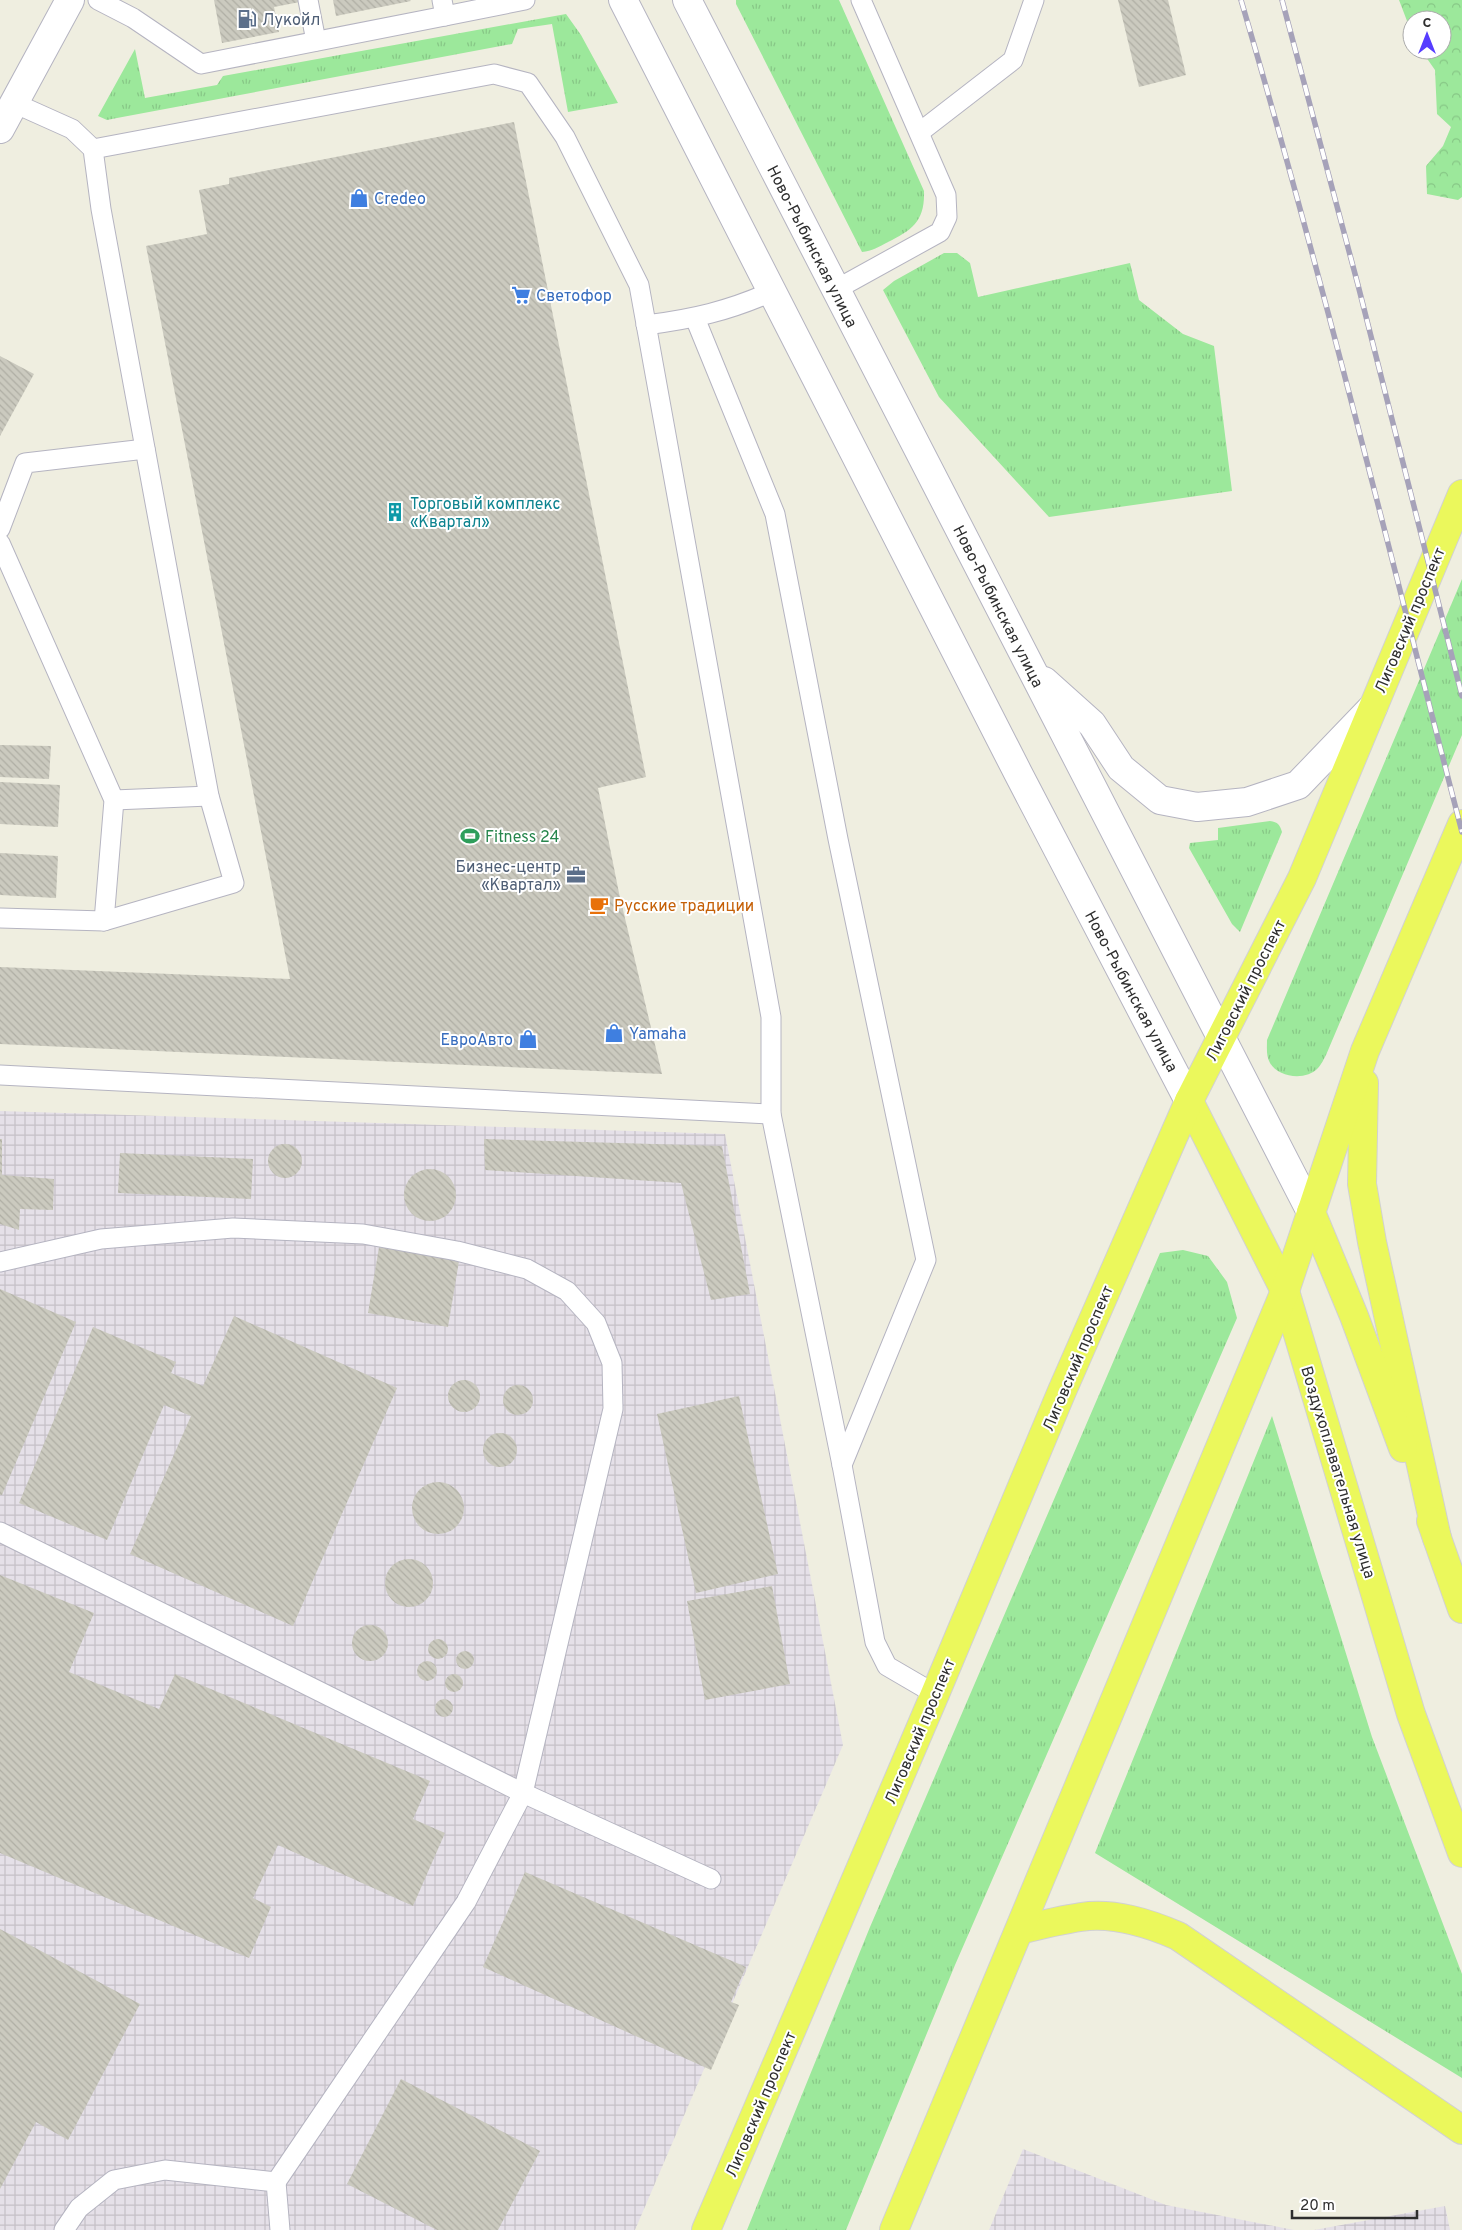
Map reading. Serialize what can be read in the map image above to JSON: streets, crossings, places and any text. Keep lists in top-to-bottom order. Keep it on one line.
{"streets":{"main road":["Ново-Рыбинская улица","Лиговский проспект","Воздухоплавательная улица"]},"crossings":[["Ново-Рыбинская улица","Лиговский проспект"],["Ново-Рыбинская улица","Воздухоплавательная улица"],["Лиговский проспект","Воздухоплавательная улица"]],"places":{"fuel station":["Лукойл"],"shop":["Credeo","Yamaha","ЕвроАвто"],"supermarket":["Светофор"],"building":["Торговый комплекс «Квартал»"],"sports":["Fitness 24"],"office":["Бизнес-центр «Квартал»"],"cafe":["Русские традиции"]},"scale_bar":"20 m","north":"top"}
